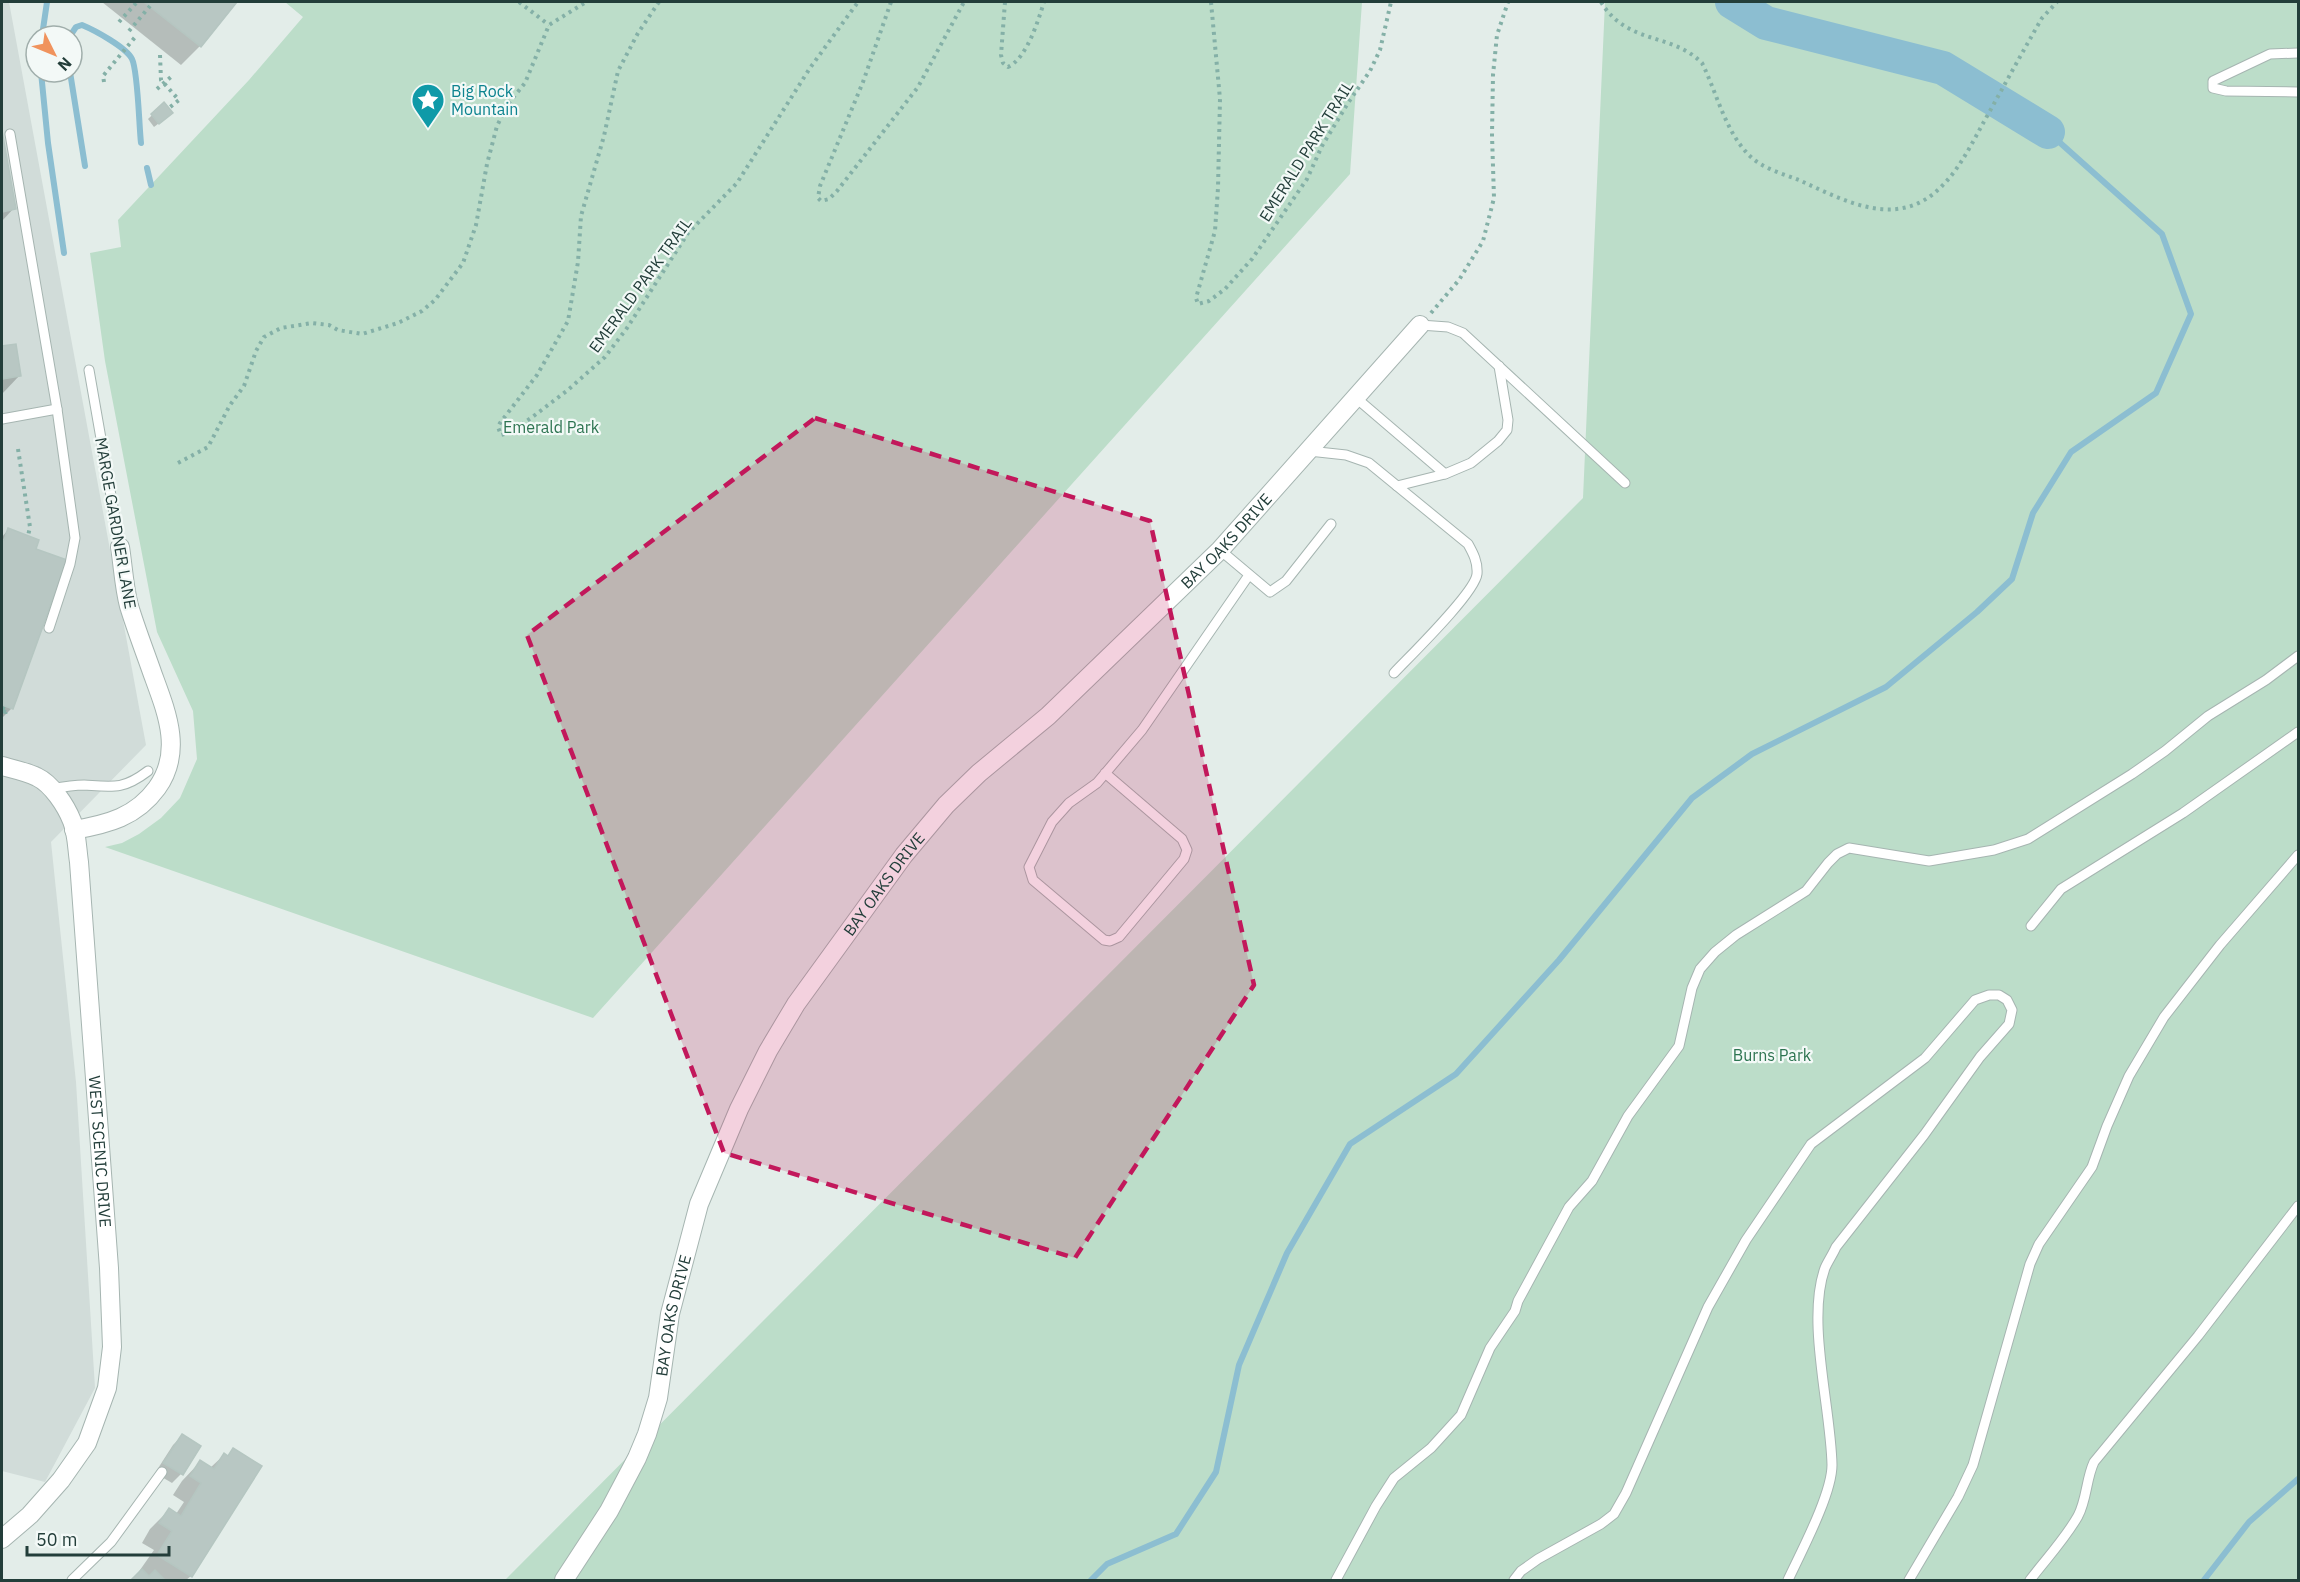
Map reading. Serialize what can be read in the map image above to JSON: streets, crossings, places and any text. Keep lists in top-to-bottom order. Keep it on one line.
{"streets":{"street":["MARGE GARDNER LANE","BAY OAKS DRIVE","WEST SCENIC DRIVE"],"path":["EMERALD PARK TRAIL"]},"crossings":[["MARGE GARDNER LANE","WEST SCENIC DRIVE"]],"parks":["Emerald Park","Burns Park"],"places":{"place":["Big Rock Mountain"]},"scale_bar":"50 m","north":"bottom right"}
